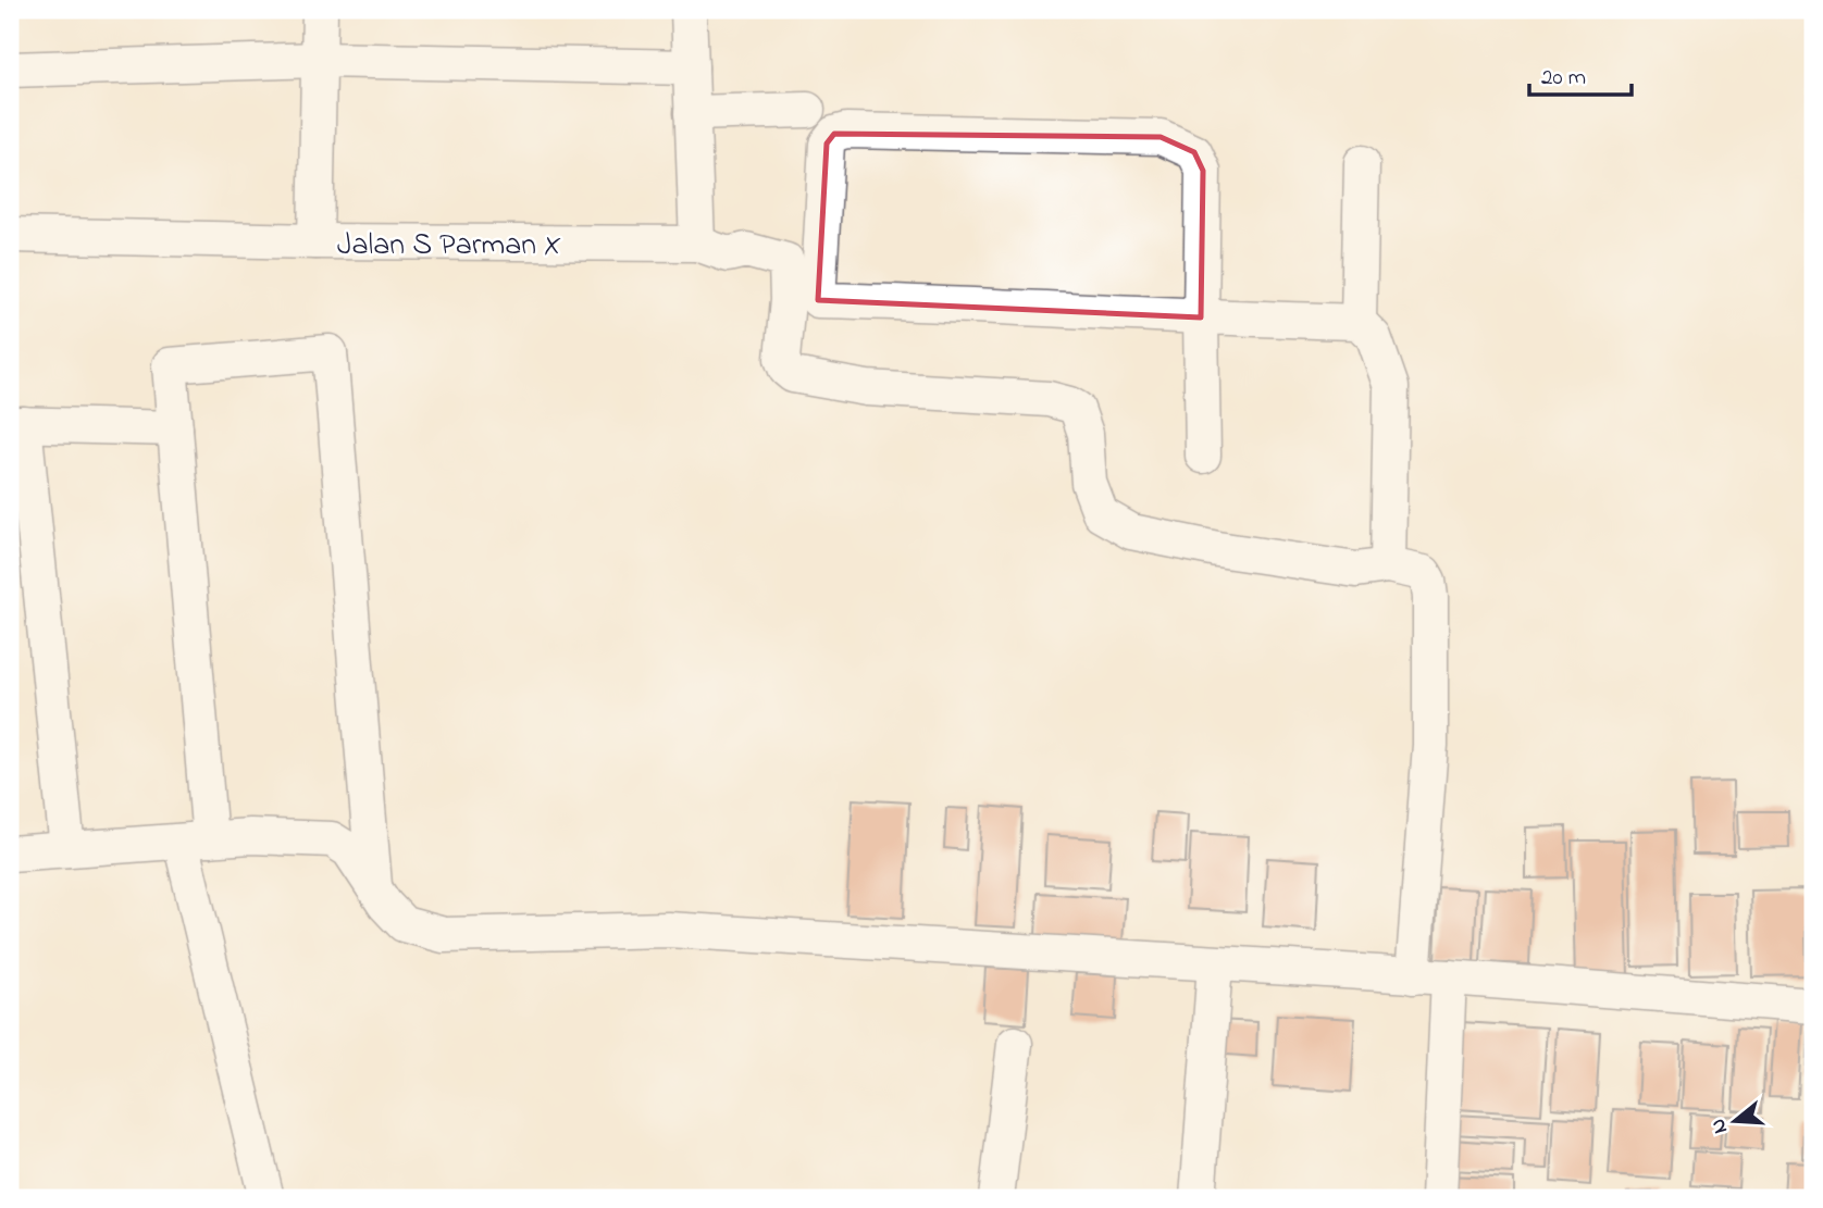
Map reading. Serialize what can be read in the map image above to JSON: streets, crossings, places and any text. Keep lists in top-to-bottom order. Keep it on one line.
{"streets":{"street":["Jalan S Parman X"]},"scale_bar":"20 m","north":"left"}
